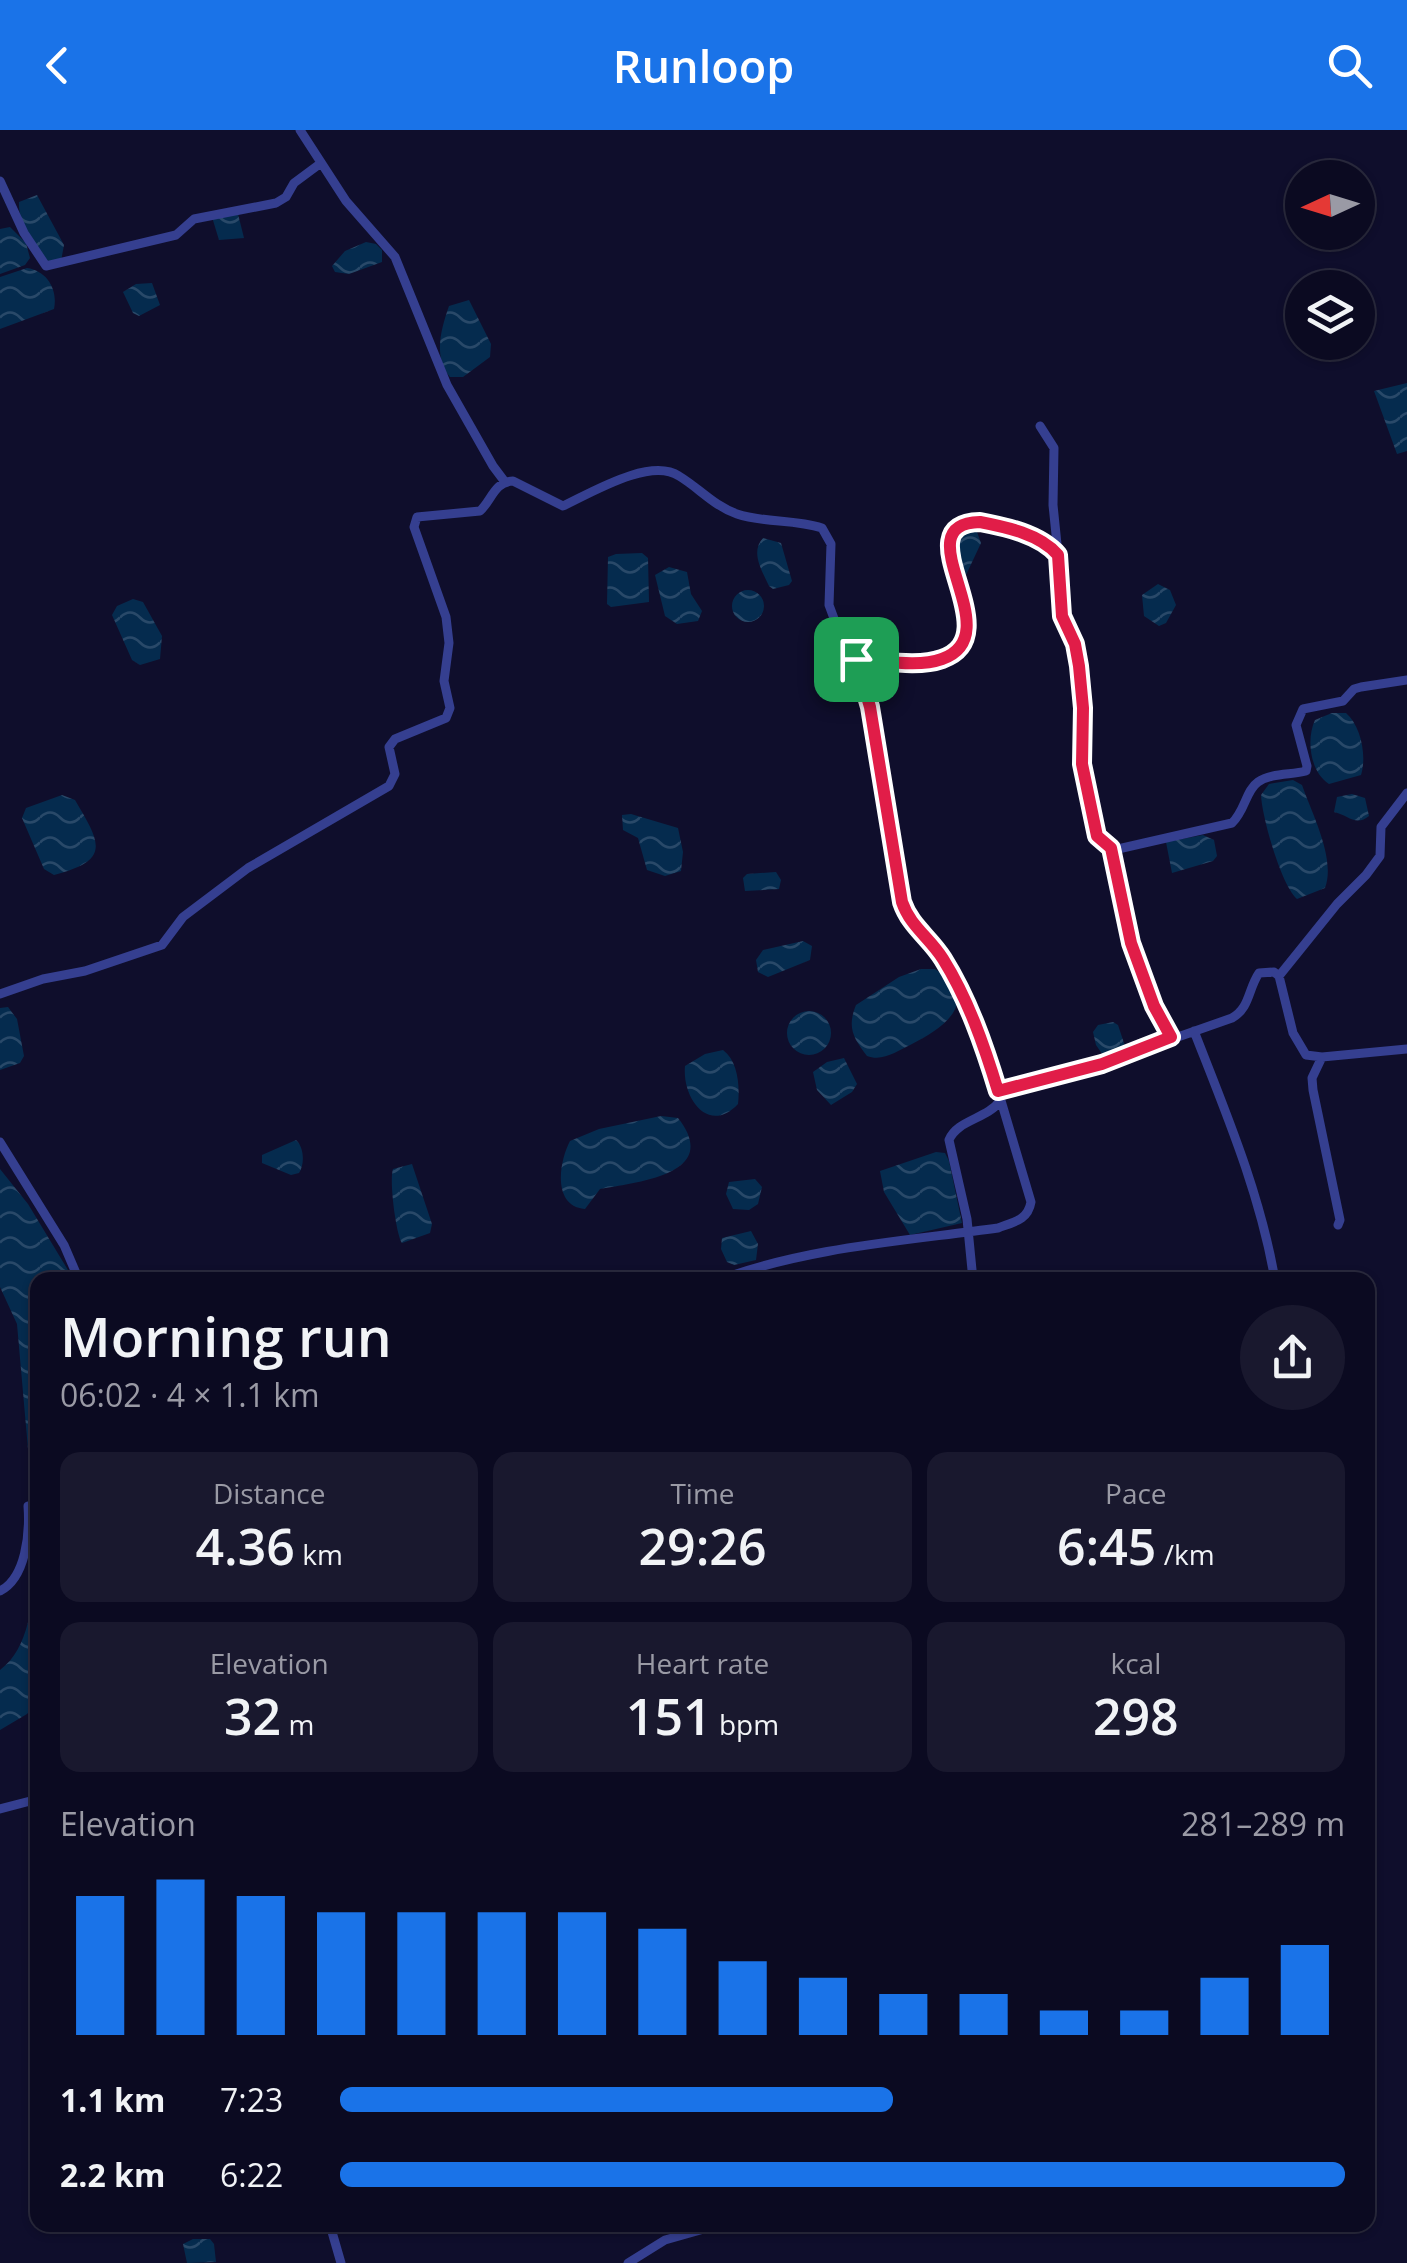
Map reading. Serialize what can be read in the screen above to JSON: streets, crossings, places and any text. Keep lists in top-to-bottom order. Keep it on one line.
{"north":"left","page":{"header":"Runloop","heading":["Morning run","06:02 · 4 × 1.1 km"],"stats":[["Distance","4.36 km"],["Time","29:26"],["Pace","6:45 /km"],["Elevation","32 m"],["Heart rate","151 bpm"],["kcal","298"]],"chart":["Elevation","281–289 m"],"list":[{"name":"1.1 km","note":"7:23"},{"name":"2.2 km","note":"6:22"}]}}
